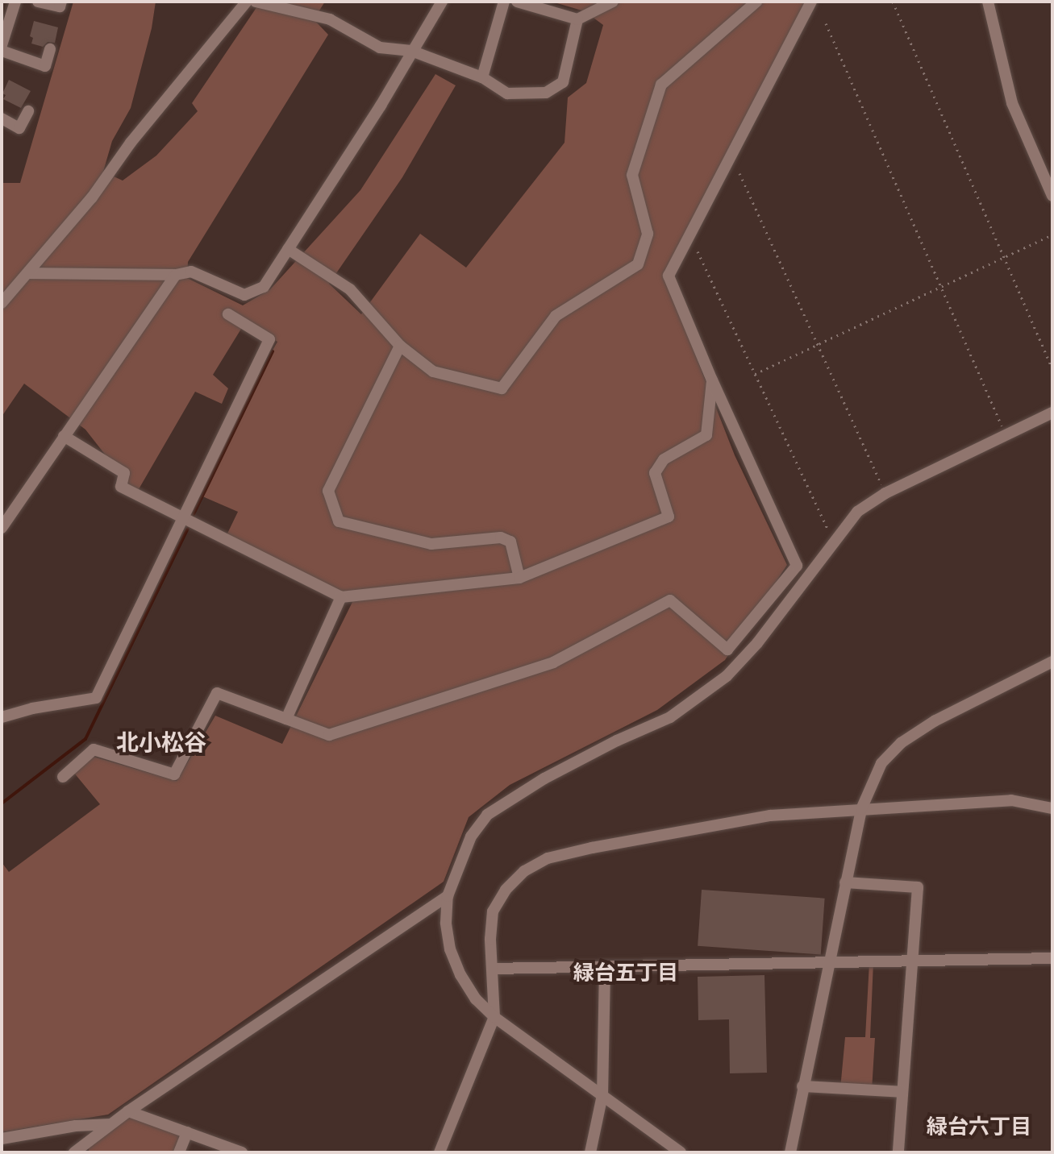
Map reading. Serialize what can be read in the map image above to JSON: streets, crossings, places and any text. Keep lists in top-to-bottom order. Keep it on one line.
{"districts":["北小松谷","緑台五丁目","緑台六丁目"]}
